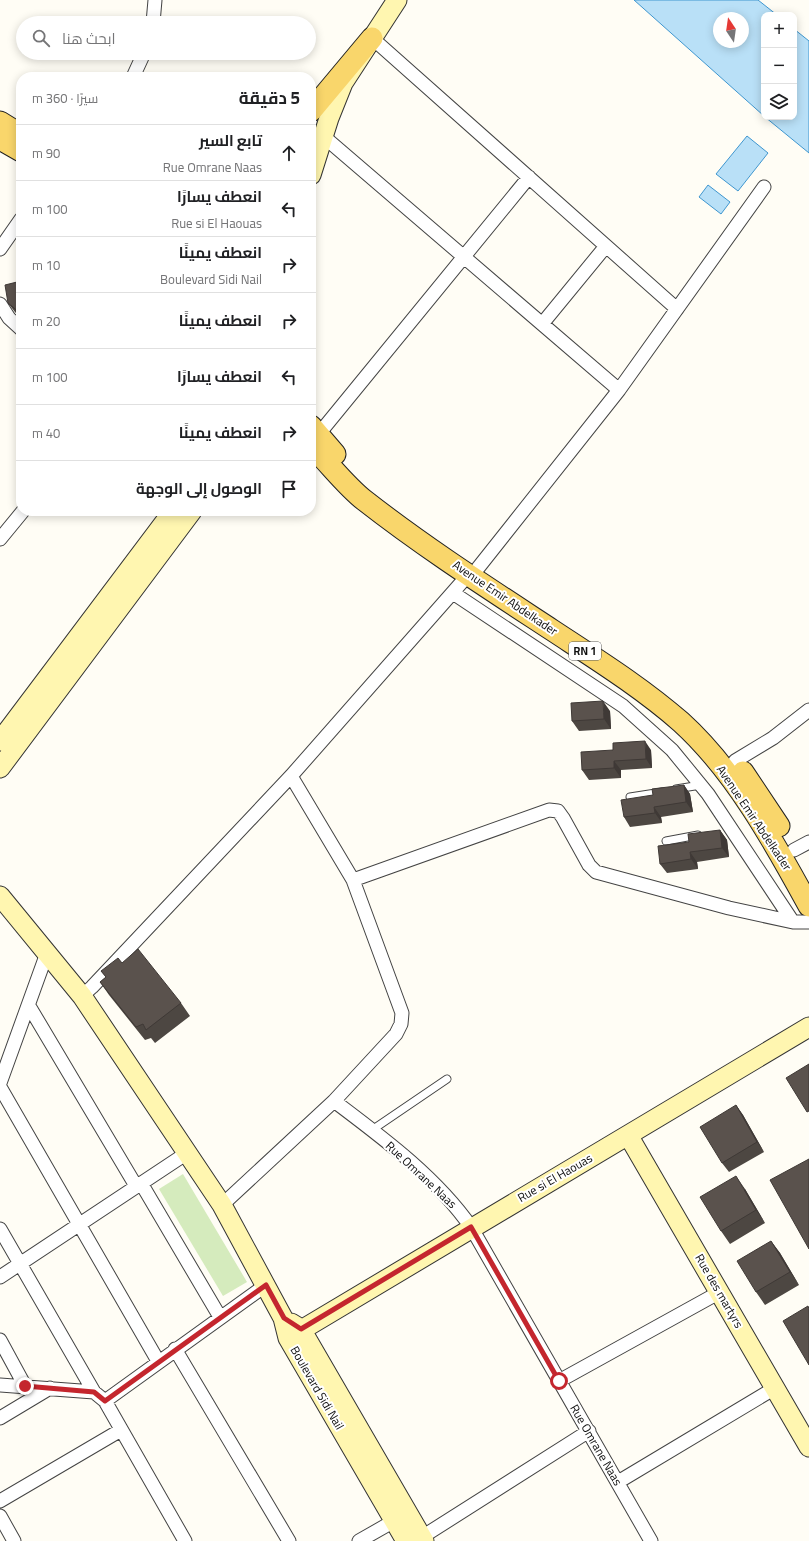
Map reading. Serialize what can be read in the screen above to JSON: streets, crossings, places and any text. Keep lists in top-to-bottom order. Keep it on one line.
{"streets":{"main road":["Avenue Emir Abdelkader","RN 1","Rue si El Haouas","Rue des martyrs","Boulevard Sidi Nail"],"street":["Rue Omrane Naas"]},"crossings":[["Rue Omrane Naas","Rue si El Haouas"],["Rue si El Haouas","Rue des martyrs"],["Rue si El Haouas","Boulevard Sidi Nail"]],"north":"top","page":{"map_buttons":["+","−"],"search":"ابحث هنا","heading":["5 دقيقة","سيرًا · 360 m"],"list":[["تابع السير","Rue Omrane Naas","90 m"],["انعطف يسارًا","Rue si El Haouas","100 m"],["انعطف يمينًا","Boulevard Sidi Nail","10 m"],["انعطف يمينًا","20 m"],["انعطف يسارًا","100 m"],["انعطف يمينًا","40 m"],"الوصول إلى الوجهة"]}}
